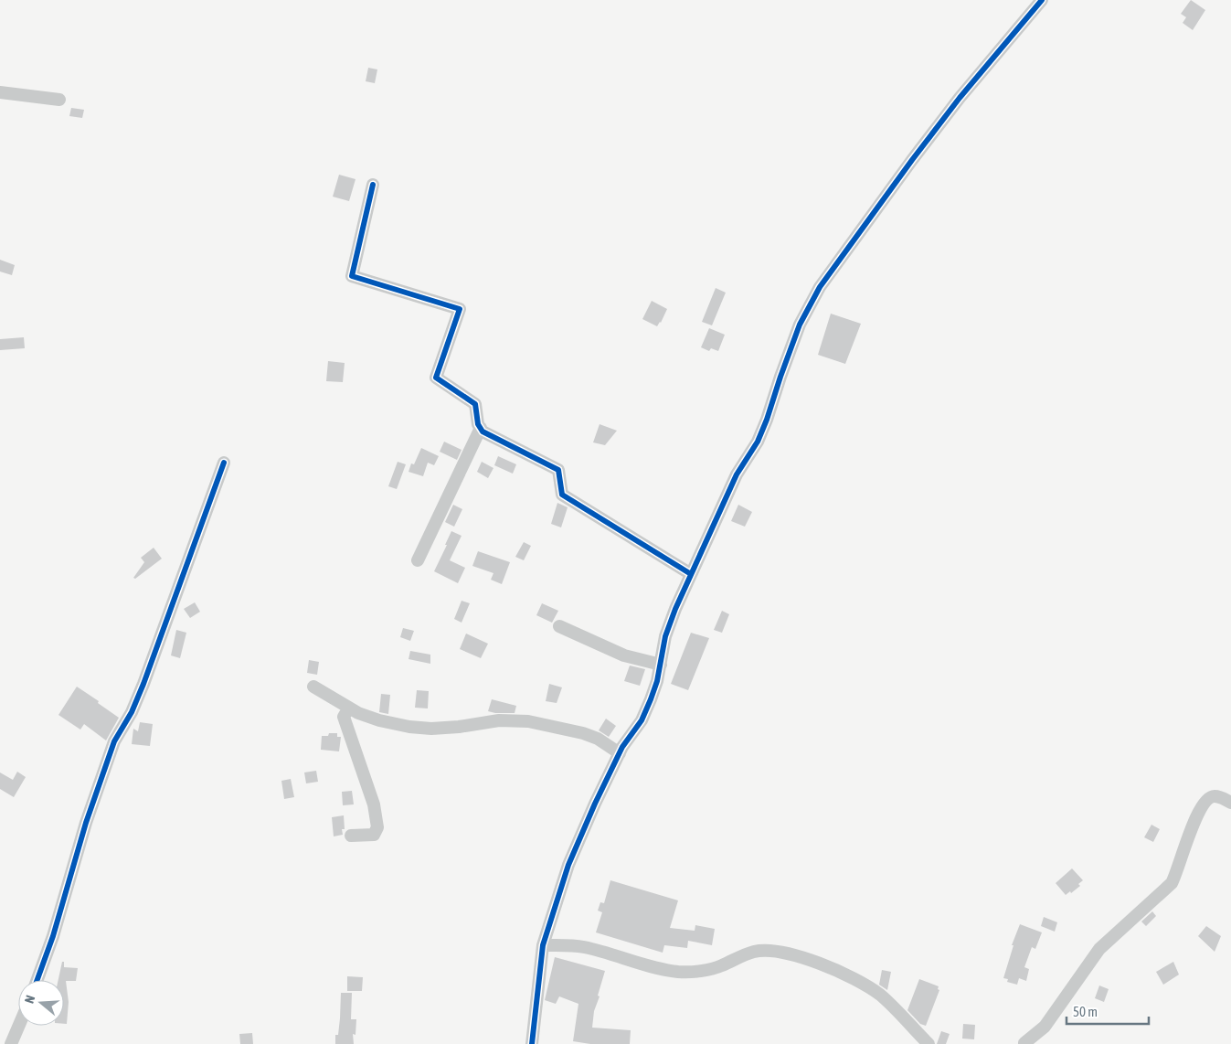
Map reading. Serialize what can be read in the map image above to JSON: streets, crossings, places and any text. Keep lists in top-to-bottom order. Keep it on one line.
{"scale_bar":"50 m","north":"left"}
